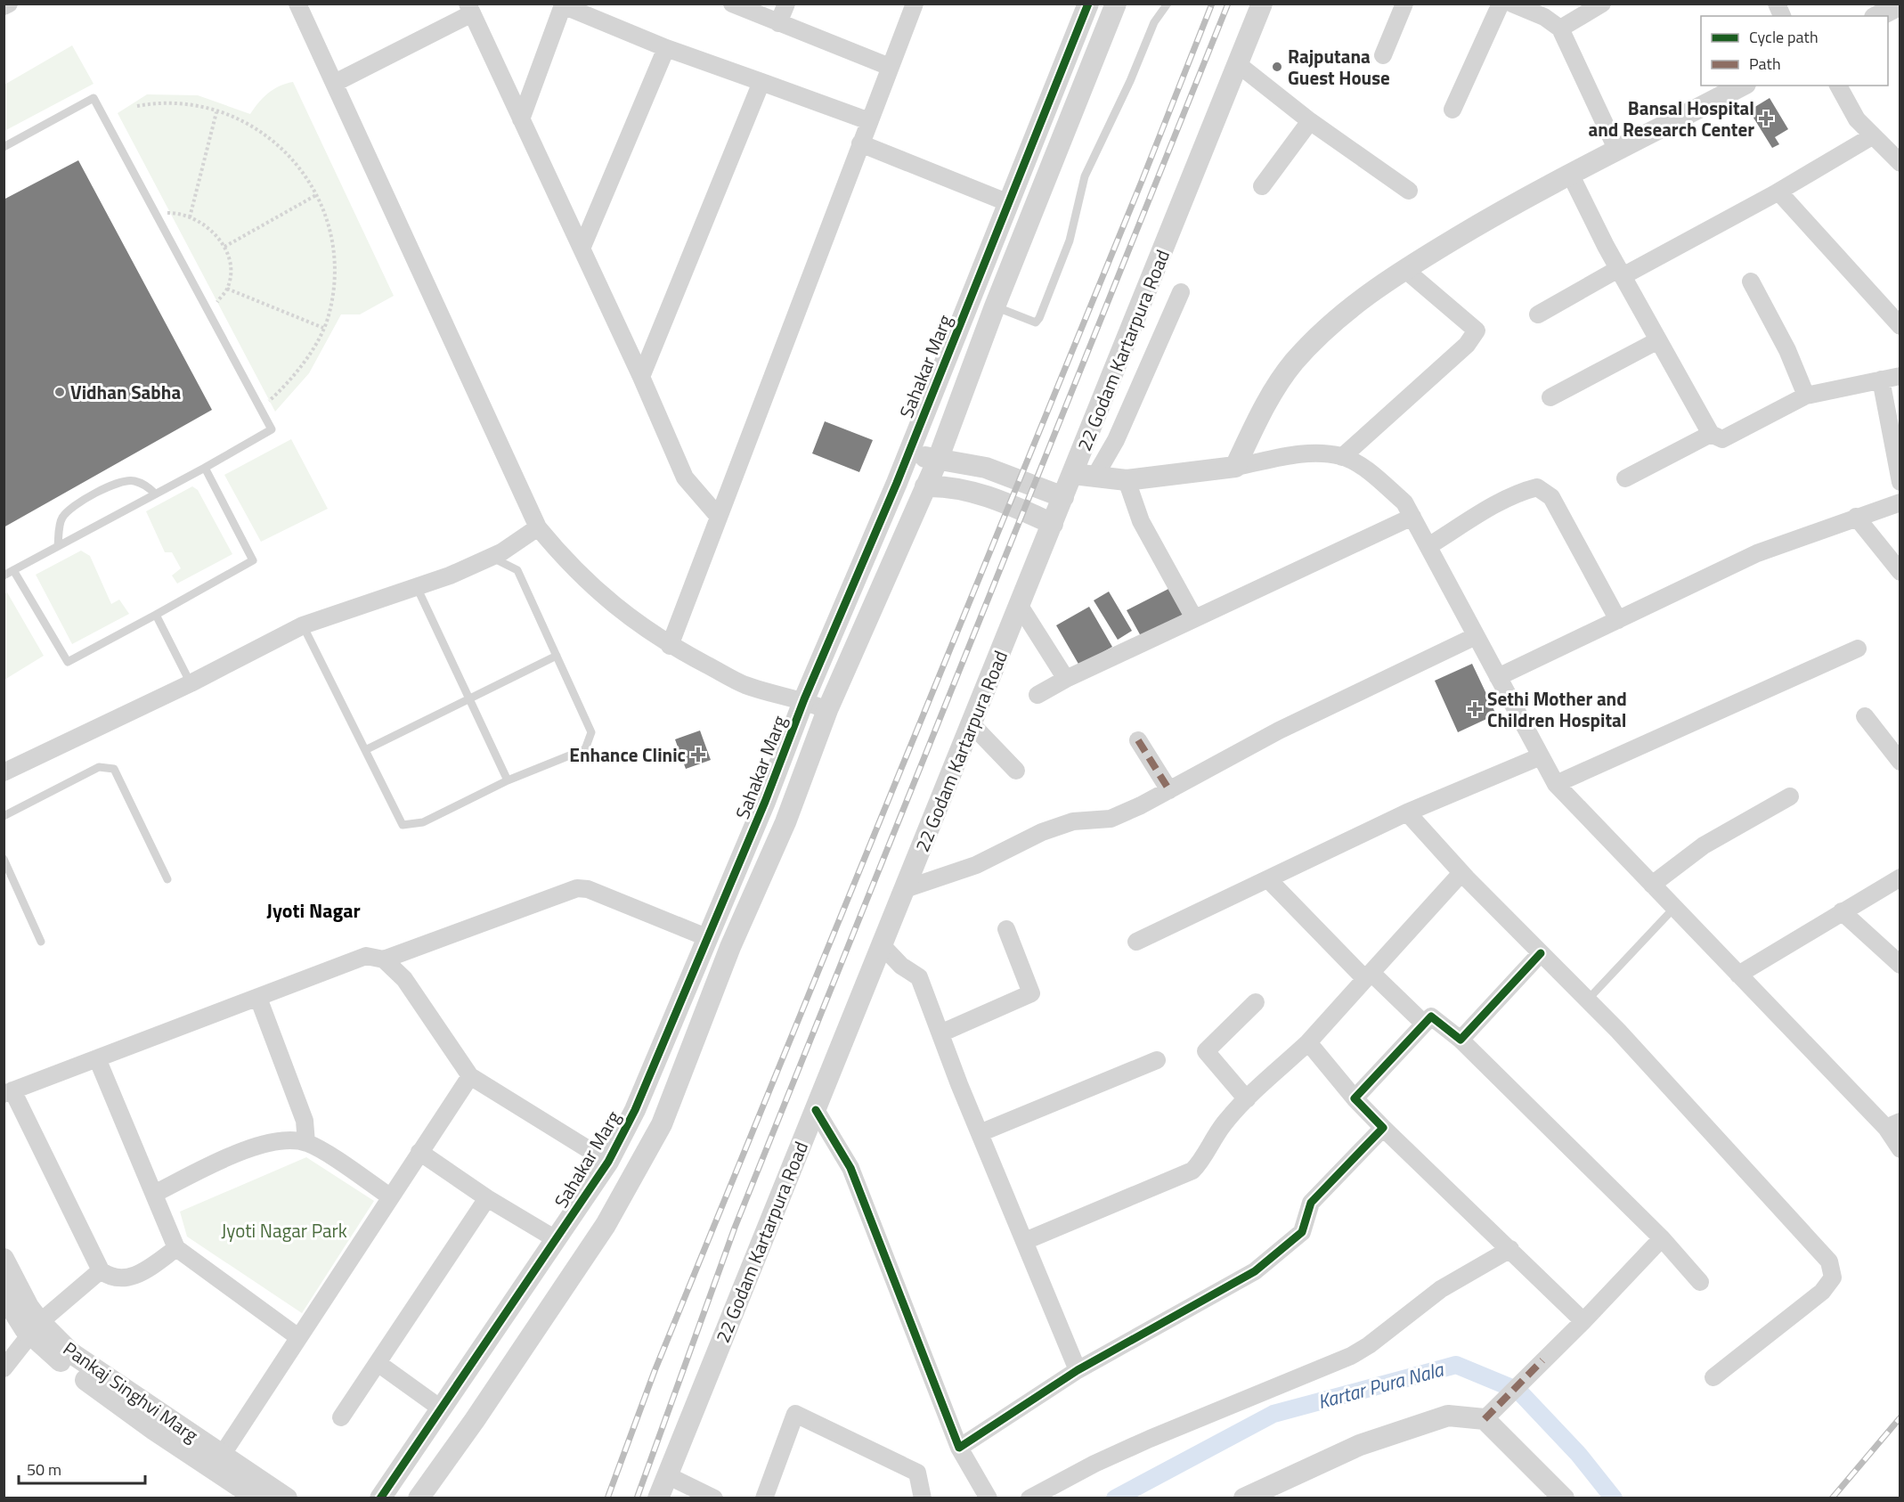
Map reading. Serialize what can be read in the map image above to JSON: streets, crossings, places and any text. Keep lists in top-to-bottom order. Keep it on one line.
{"streets":{"street":["22 Godam Kartarpura Road","Sahakar Marg","Pankaj Singhvi Marg"]},"districts":["Jyoti Nagar"],"water":["Kartar Pura Nala"],"parks":["Jyoti Nagar Park"],"places":{"other":["Rajputana Guest House","Vidhan Sabha"],"health":["Bansal Hospital and Research Center","Sethi Mother and Children Hospital","Enhance Clinic"]},"legend":["Cycle path","Path"],"scale_bar":"50 m"}
